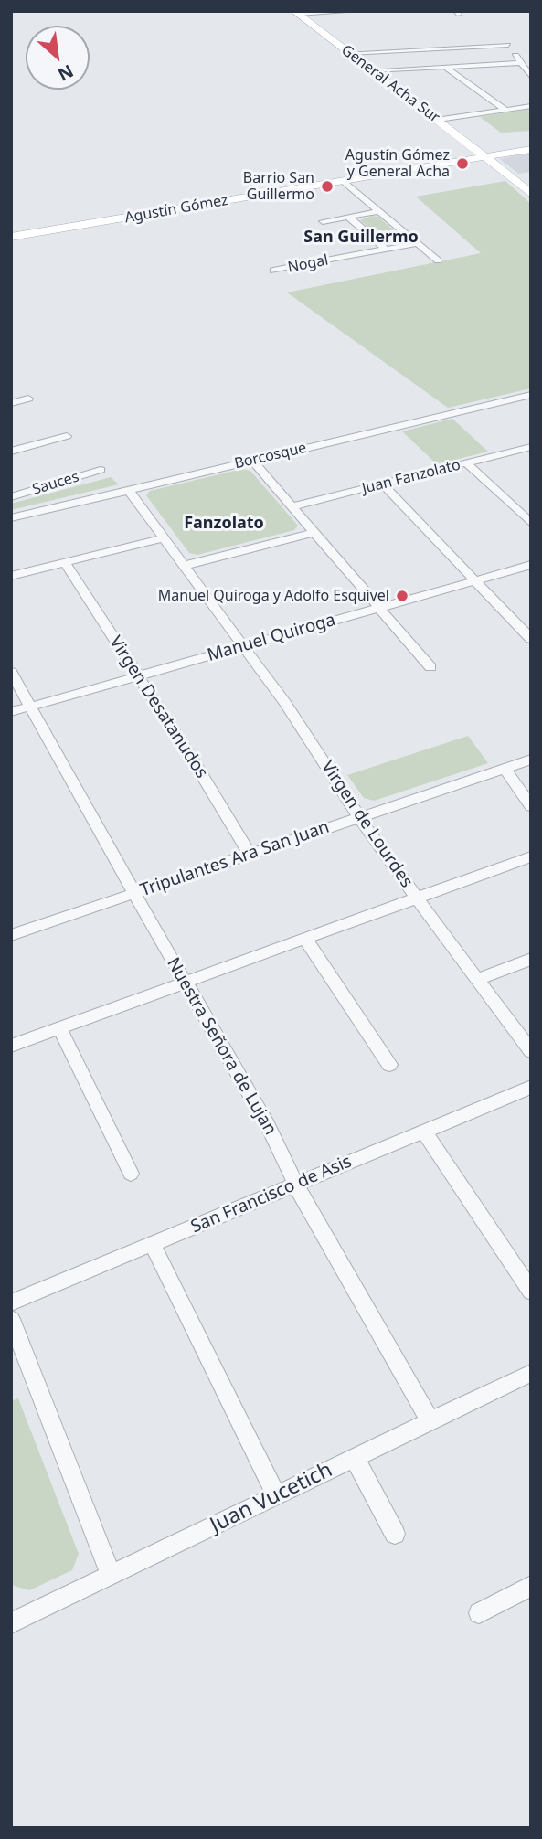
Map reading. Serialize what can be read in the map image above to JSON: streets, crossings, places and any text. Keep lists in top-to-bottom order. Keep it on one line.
{"streets":{"main road":["General Acha Sur","Agustín Gómez"],"street":["Nogal","Borcosque","Juan Fanzolato","Sauces","Manuel Quiroga","Virgen Desatanudos","Virgen de Lourdes","Tripulantes Ara San Juan","Nuestra Señora de Lujan","San Francisco de Asis","Juan Vucetich"]},"crossings":[["General Acha Sur","Agustín Gómez"],["Borcosque","Virgen de Lourdes"],["Manuel Quiroga","Virgen Desatanudos"],["Manuel Quiroga","Virgen de Lourdes"],["Manuel Quiroga","Nuestra Señora de Lujan"],["Virgen Desatanudos","Tripulantes Ara San Juan"],["Virgen de Lourdes","Tripulantes Ara San Juan"],["Tripulantes Ara San Juan","Nuestra Señora de Lujan"],["Nuestra Señora de Lujan","San Francisco de Asis"],["Nuestra Señora de Lujan","Juan Vucetich"]],"districts":["San Guillermo","Fanzolato"],"places":["Agustín Gómez y General Acha","Barrio San Guillermo","Manuel Quiroga y Adolfo Esquivel"],"north":"bottom right"}
